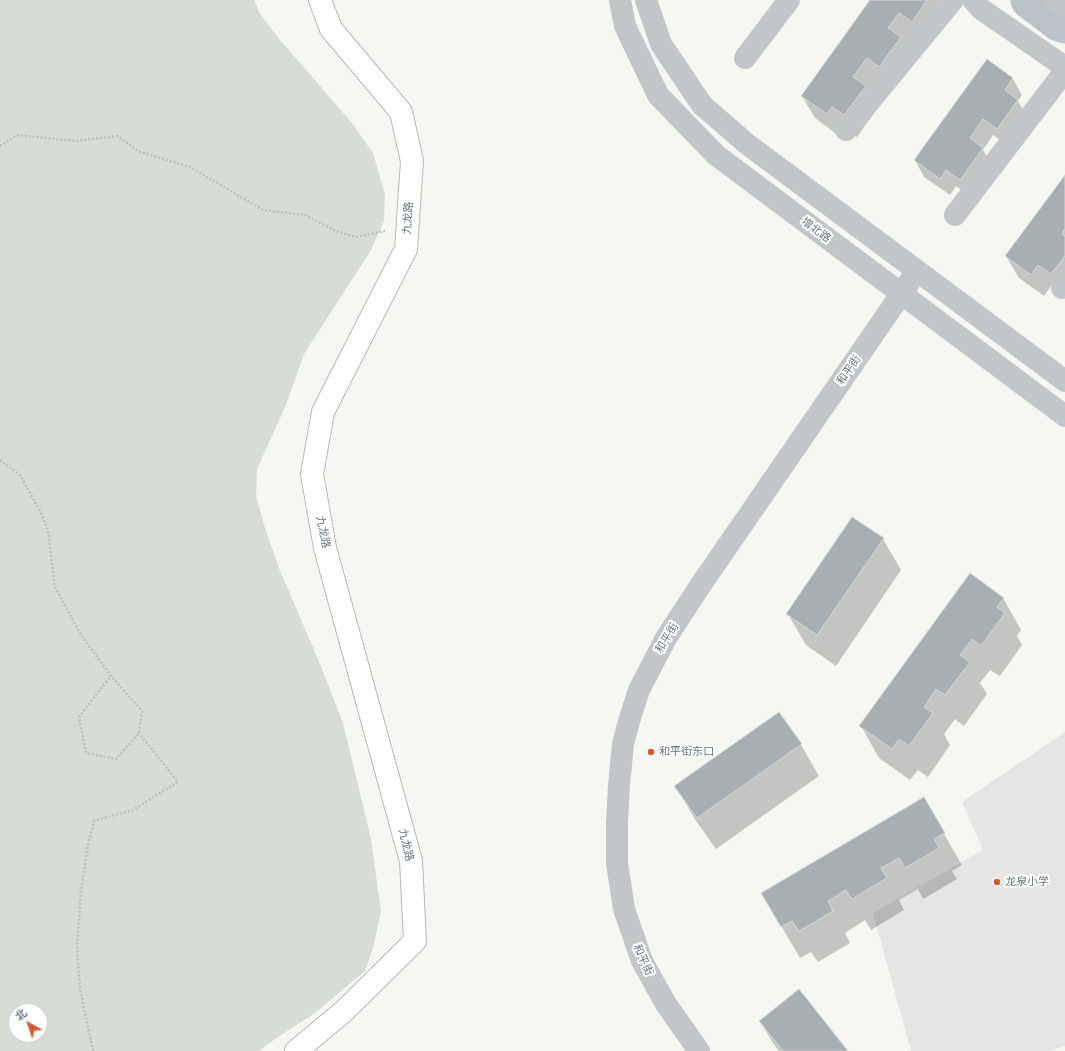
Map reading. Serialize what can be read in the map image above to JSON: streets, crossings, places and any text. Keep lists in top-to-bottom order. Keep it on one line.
{"streets":{"main road":["九龙路"],"street":["增北路","和平街"]},"crossings":[["增北路","和平街"]],"places":["和平街东口","龙泉小学"],"north":"top left"}
